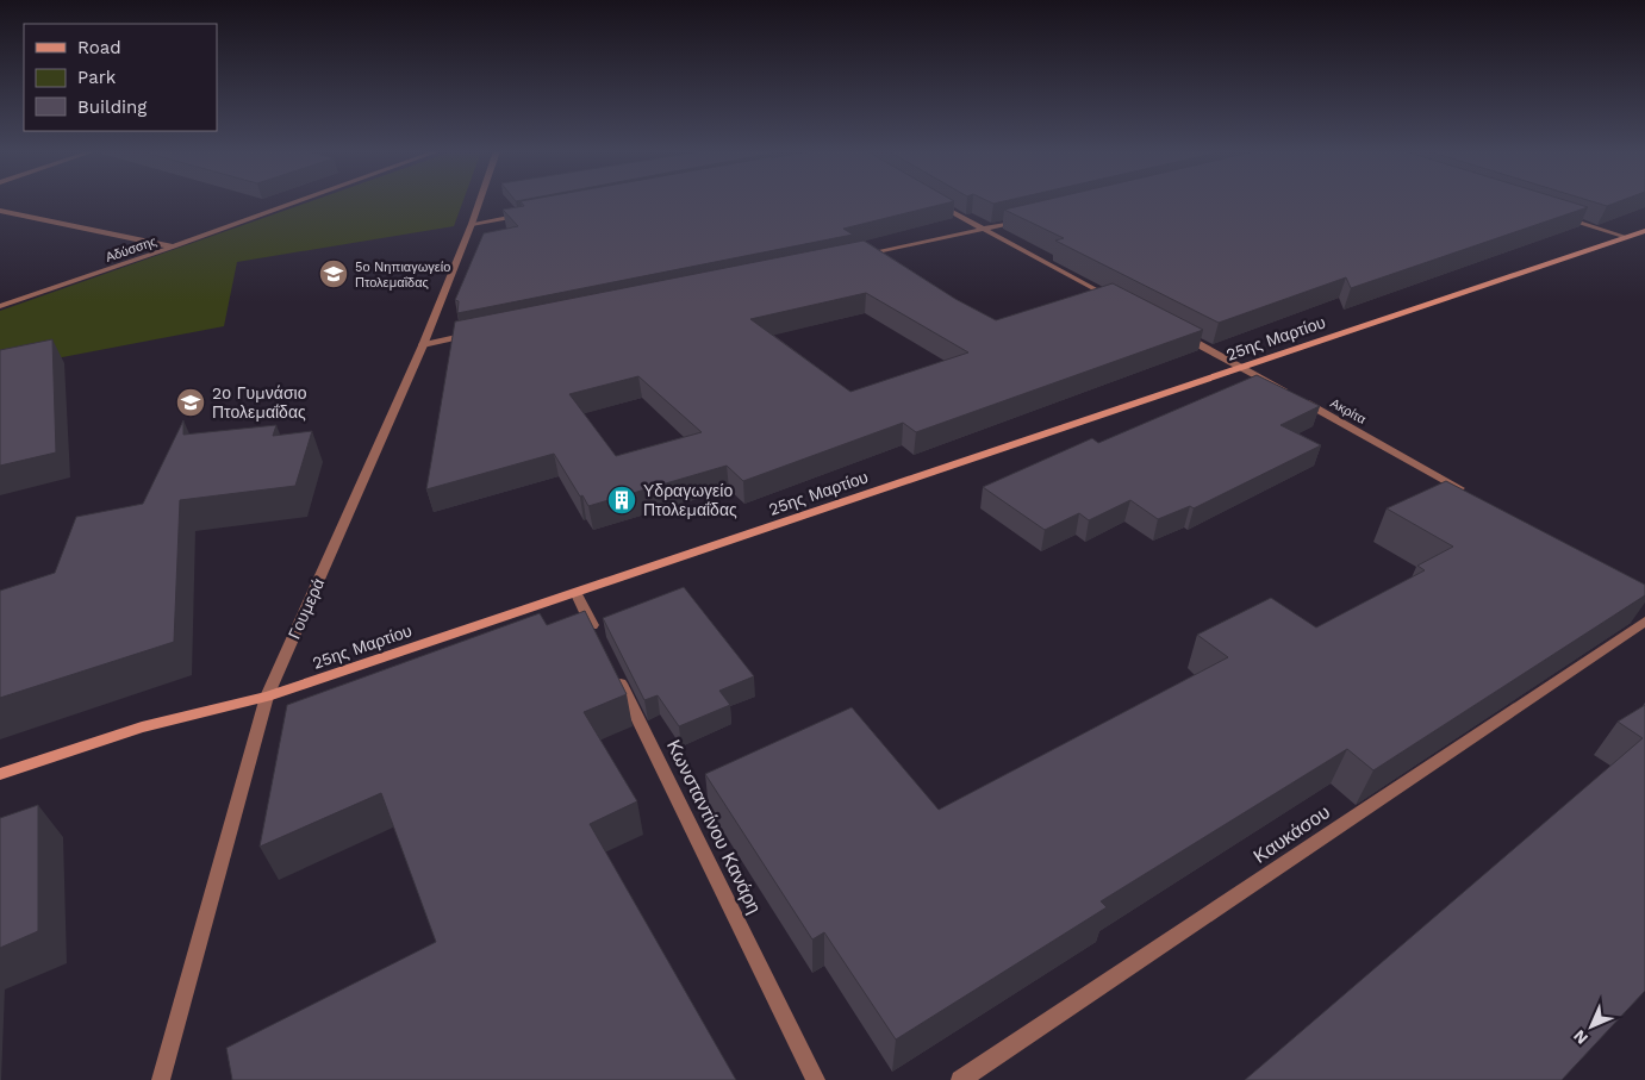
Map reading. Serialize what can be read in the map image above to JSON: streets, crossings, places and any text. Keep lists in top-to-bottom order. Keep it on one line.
{"streets":{"main road":["25ης Μαρτίου"],"street":["Αδύσσης","Ακρίτα","Γουμερά","Κωνσταντίνου Κανάρη","Καυκάσου"]},"crossings":[["25ης Μαρτίου","Ακρίτα"],["25ης Μαρτίου","Γουμερά"]],"places":{"school or university":["5ο Νηπιαγωγείο Πτολεμαΐδας","2ο Γυμνάσιο Πτολεμαΐδας"],"building":["Υδραγωγείο Πτολεμαΐδας"]},"legend":["Road","Park","Building"],"north":"bottom left"}
